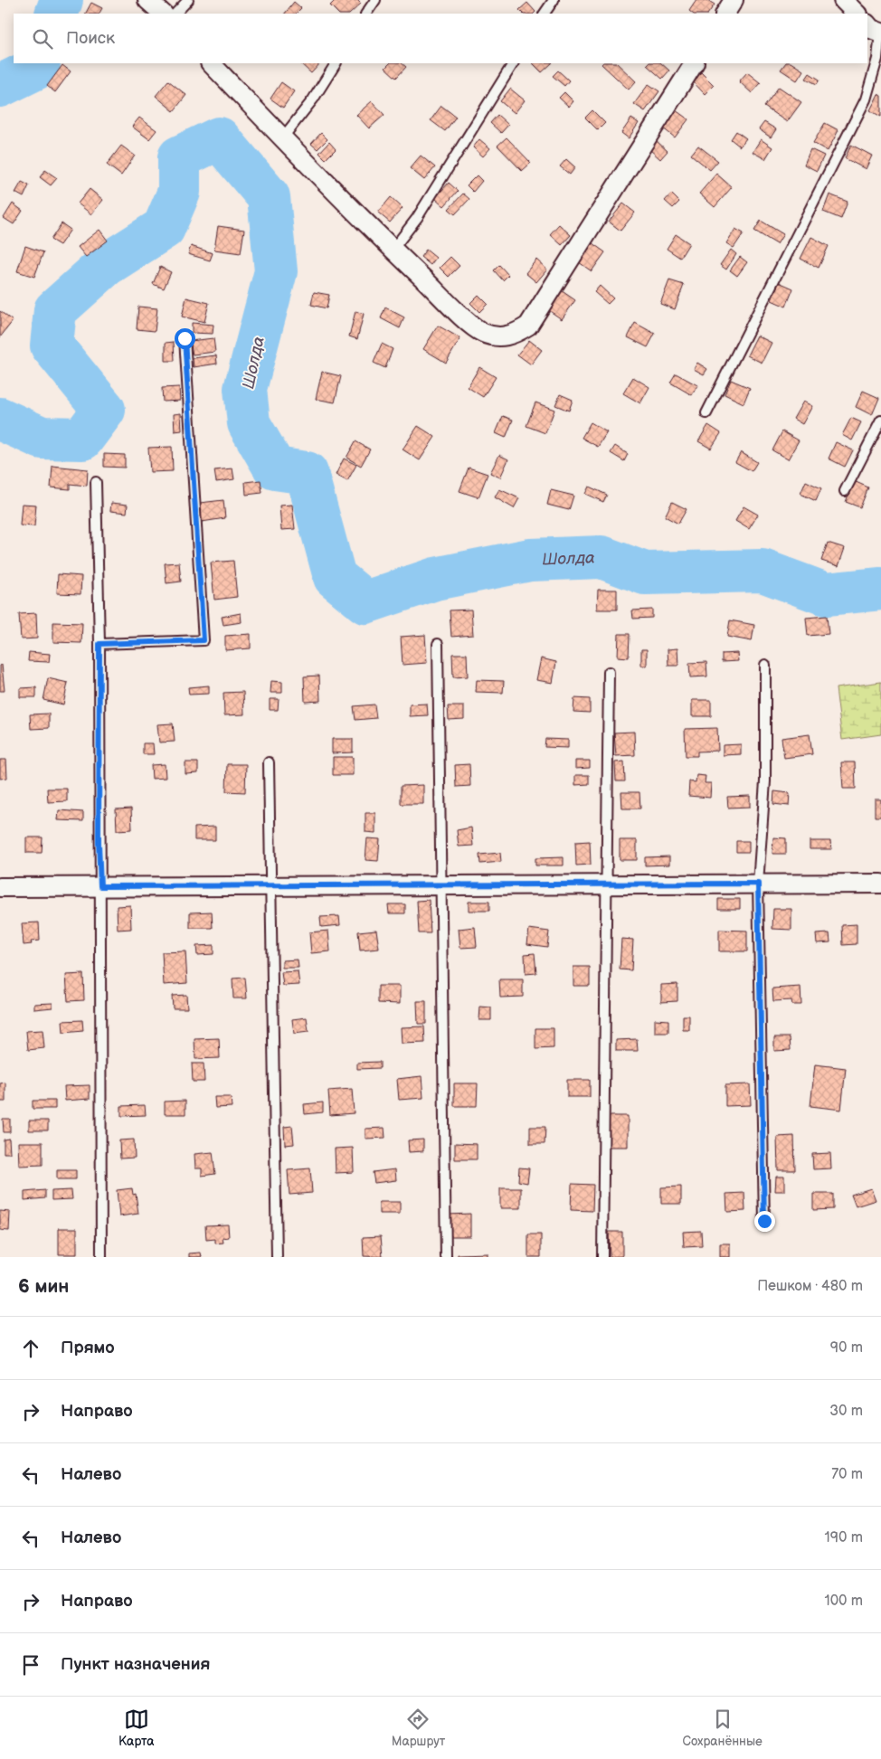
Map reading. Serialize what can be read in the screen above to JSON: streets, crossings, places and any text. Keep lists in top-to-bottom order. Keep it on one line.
{"water":["Шолда"],"page":{"search":"Поиск","heading":["6 мин","Пешком · 480 m"],"list":[["Прямо","90 m"],["Направо","30 m"],["Налево","70 m"],["Налево","190 m"],["Направо","100 m"],"Пункт назначения"],"nav":["Карта","Маршрут","Сохранённые"]}}
